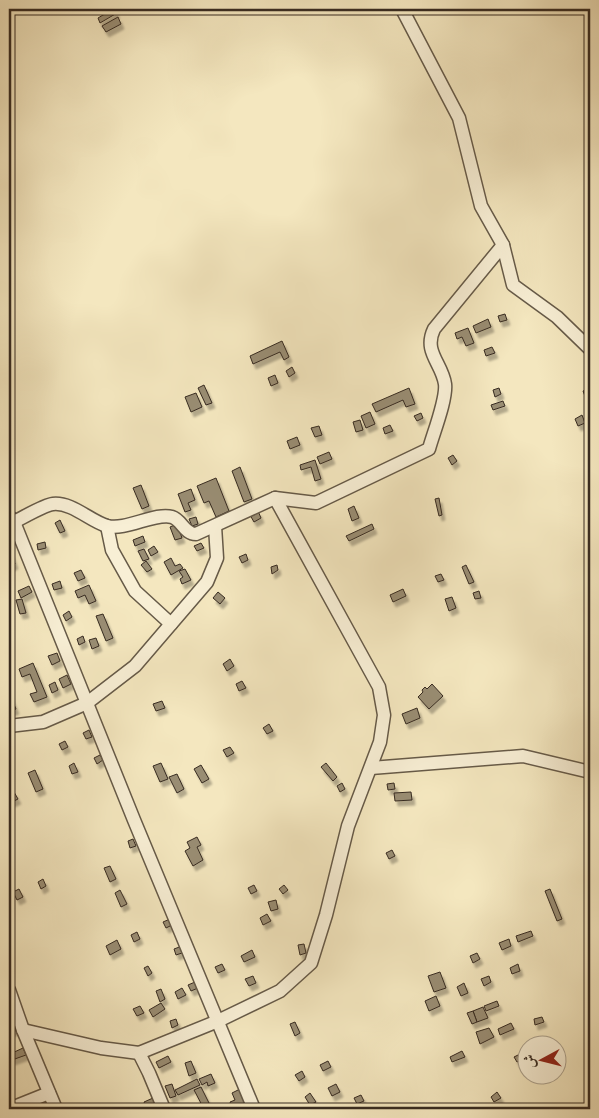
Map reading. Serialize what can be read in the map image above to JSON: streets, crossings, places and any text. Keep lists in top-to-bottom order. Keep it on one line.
{"north":"left"}
